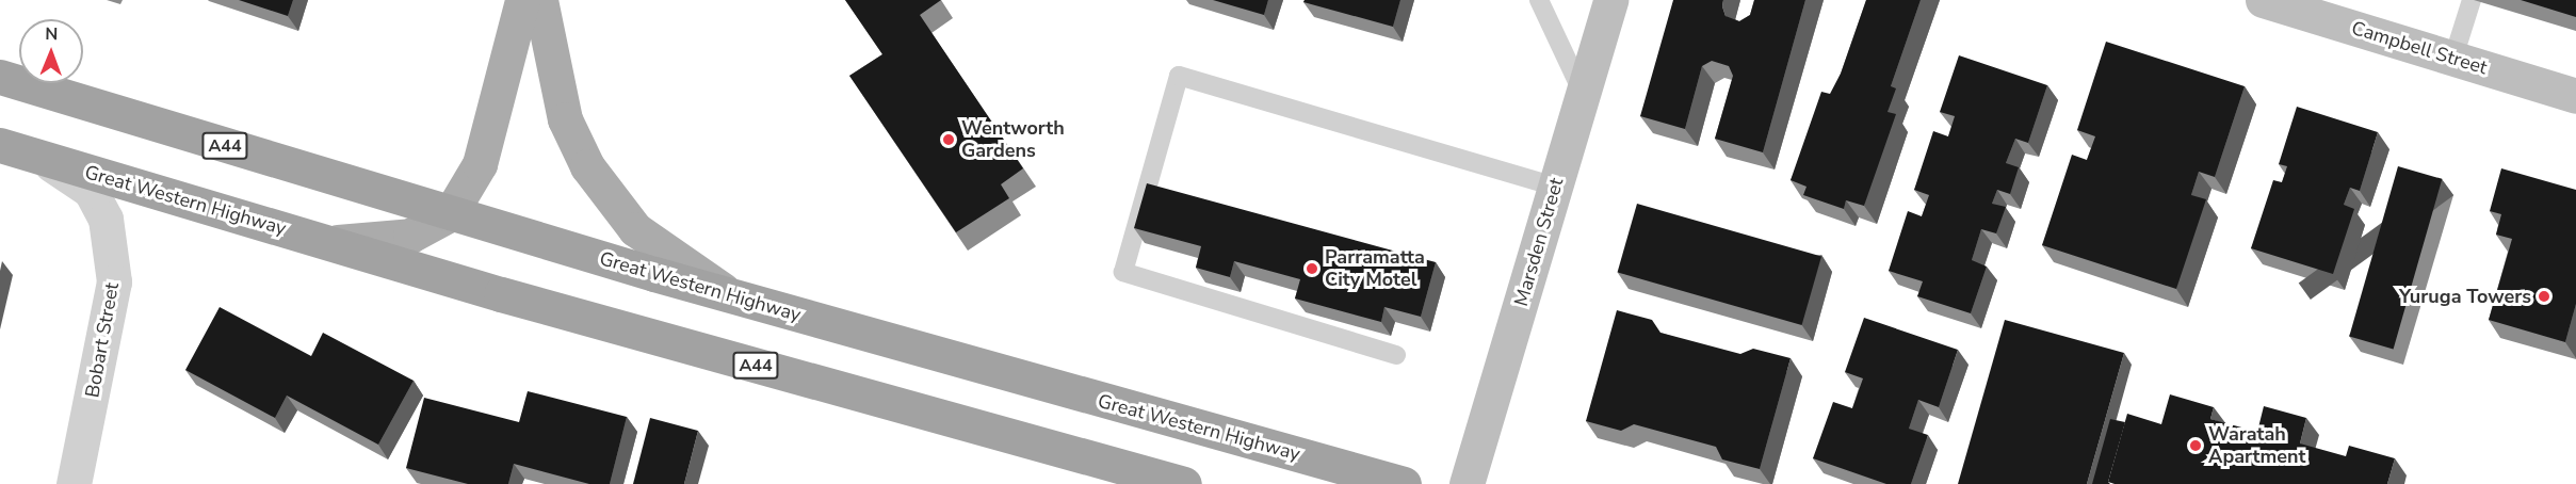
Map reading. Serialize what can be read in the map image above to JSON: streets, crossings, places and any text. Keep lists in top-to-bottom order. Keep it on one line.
{"streets":{"highway":["A44","Great Western Highway"],"main road":["Campbell Street","Marsden Street"],"street":["Bobart Street"]},"crossings":[["Great Western Highway","Bobart Street"]],"places":["Wentworth Gardens","Parramatta City Motel","Yuruga Towers","Waratah Apartment"],"north":"top"}
